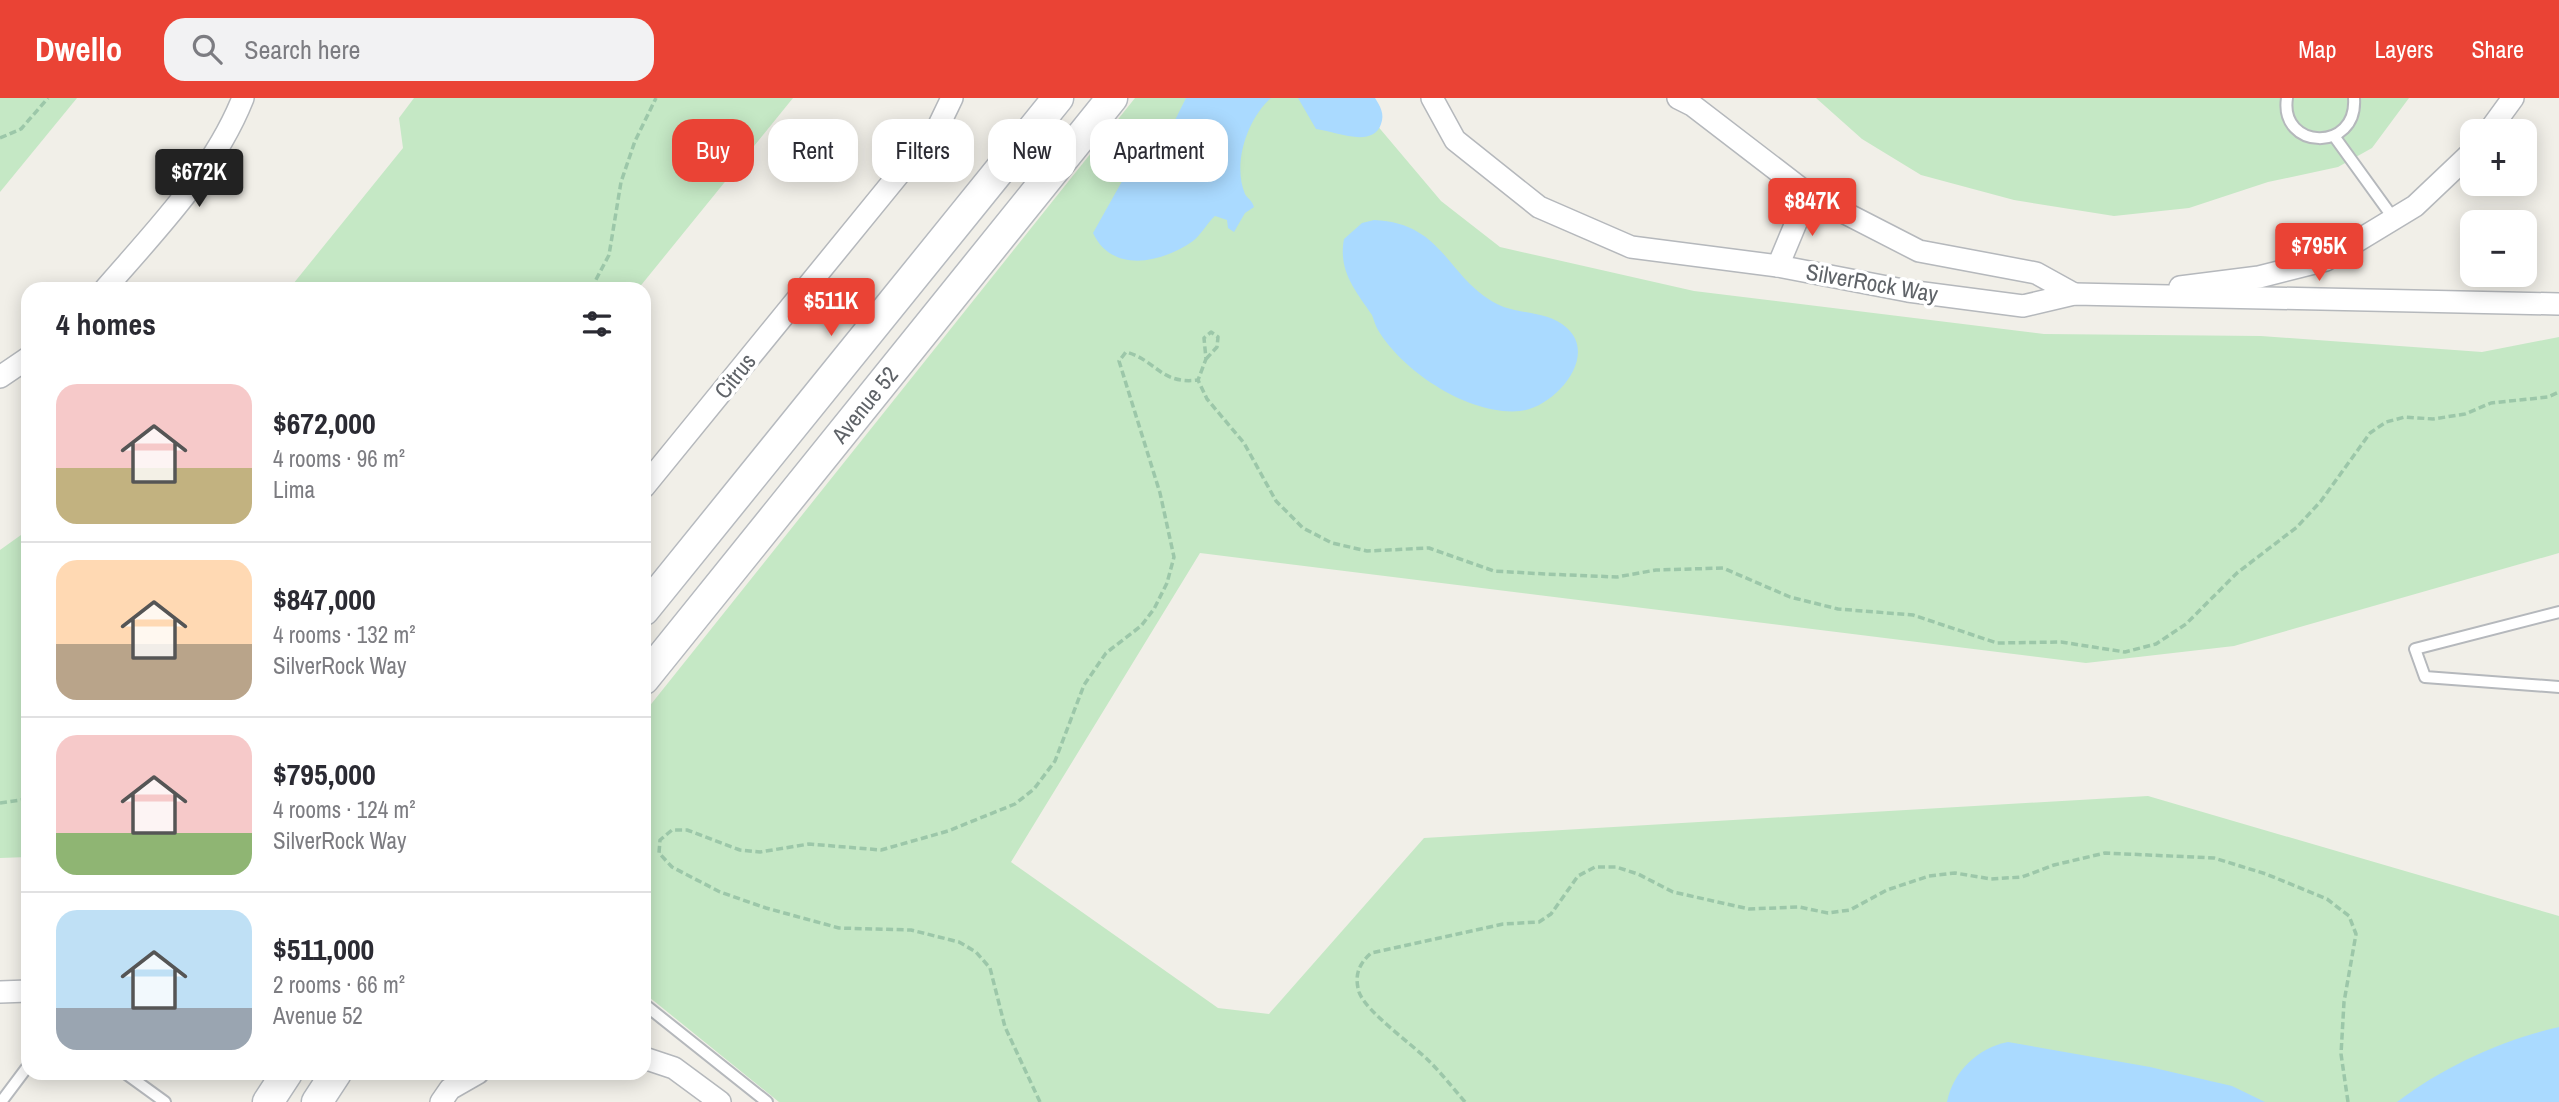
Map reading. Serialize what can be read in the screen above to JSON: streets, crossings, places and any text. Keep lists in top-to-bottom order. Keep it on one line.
{"streets":{"main road":["Avenue 52"],"street":["SilverRock Way","Citrus"]},"page":{"header":"Dwello","search":"Search here","nav":["Map","Layers","Share"],"map_buttons":["+","−"],"chip":["Buy","Rent","Filters","New","Apartment"],"price":["$672K","$847K","$795K","$511K"],"heading":"4 homes","list":[{"name":"$672,000","note":"4 rooms · 96 m² · Lima"},{"name":"$847,000","note":"4 rooms · 132 m² · SilverRock Way"},{"name":"$795,000","note":"4 rooms · 124 m² · SilverRock Way"},{"name":"$511,000","note":"2 rooms · 66 m² · Avenue 52"}]}}
